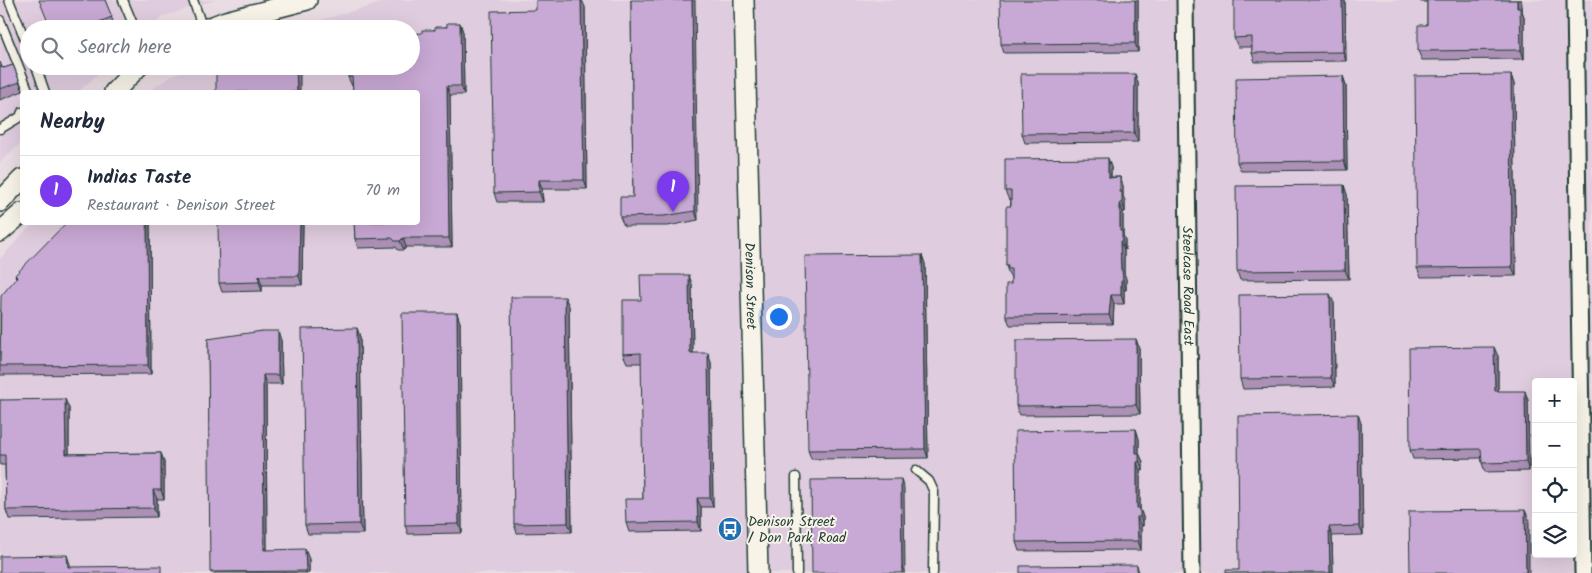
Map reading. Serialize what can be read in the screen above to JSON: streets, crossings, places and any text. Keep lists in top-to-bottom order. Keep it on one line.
{"streets":{"street":["Steelcase Road East","Denison Street"]},"places":{"bus stop":["Denison Street / Don Park Road"]},"page":{"search":"Search here","heading":"Nearby","list":[{"mark":"1","name":"Indias Taste","note":"Restaurant · Denison Street","value":"70 m"}],"pins":"1","map_buttons":["+","−"]}}
